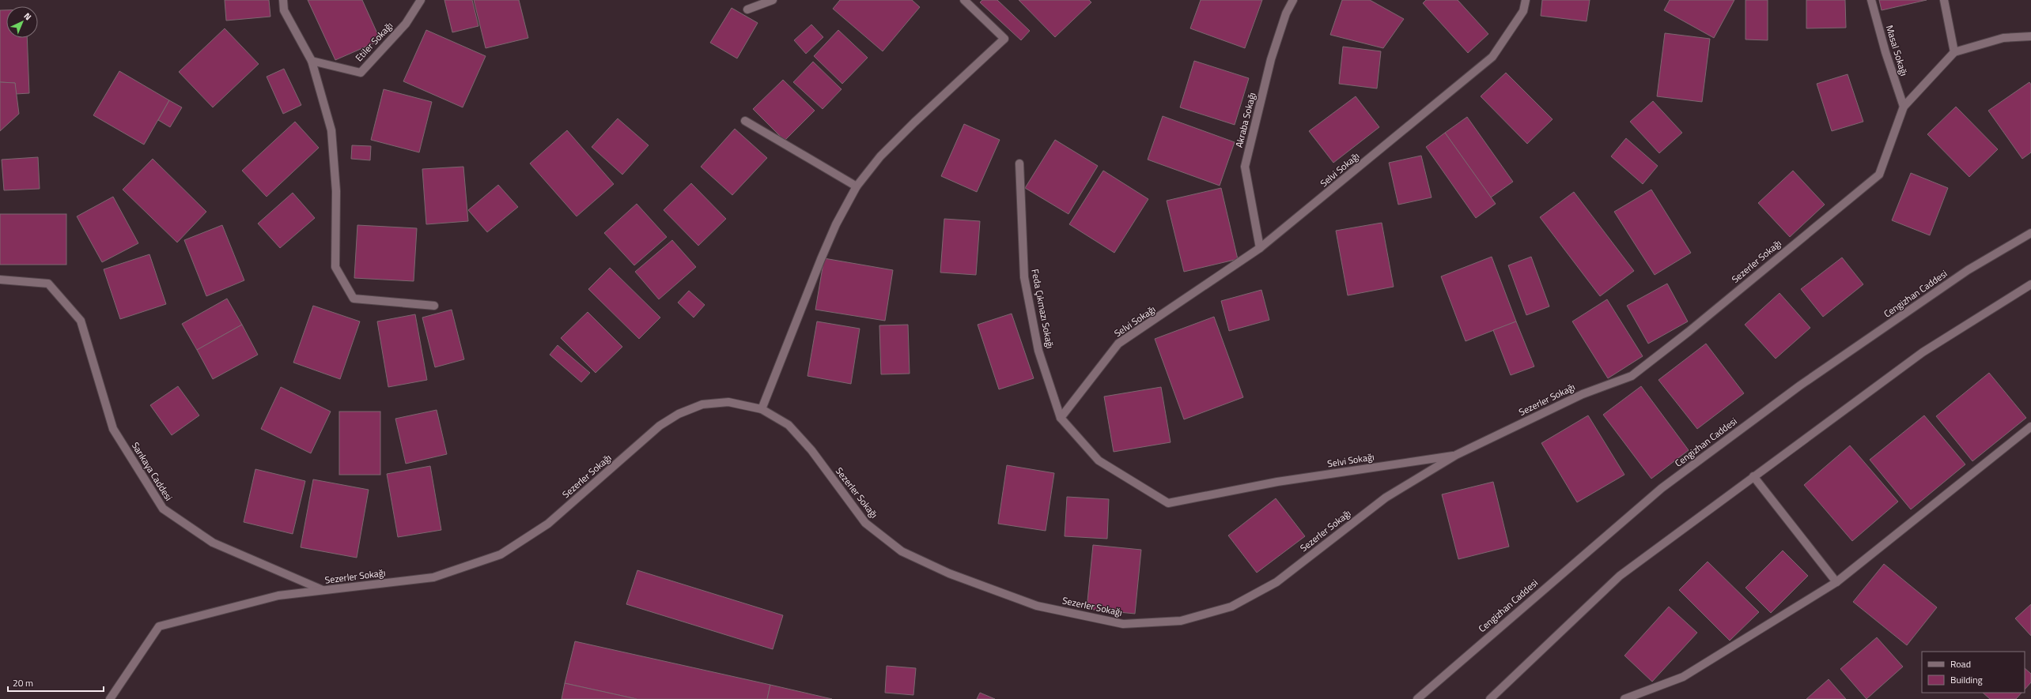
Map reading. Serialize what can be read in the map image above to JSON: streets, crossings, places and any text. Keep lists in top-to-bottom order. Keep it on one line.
{"streets":{"street":["Etiler Sokağı","Masal Sokağı","Akraba Sokağı","Selvi Sokağı","Sezerler Sokağı","Cengizhan Caddesi","Feda Çıkmazı Sokağı","Sarıkaya Caddesi"]},"crossings":[["Masal Sokağı","Sezerler Sokağı"],["Akraba Sokağı","Selvi Sokağı"],["Selvi Sokağı","Sezerler Sokağı"],["Selvi Sokağı","Feda Çıkmazı Sokağı"],["Sezerler Sokağı","Sarıkaya Caddesi"]],"legend":["Road","Building"],"scale_bar":"20 m","north":"top right"}
